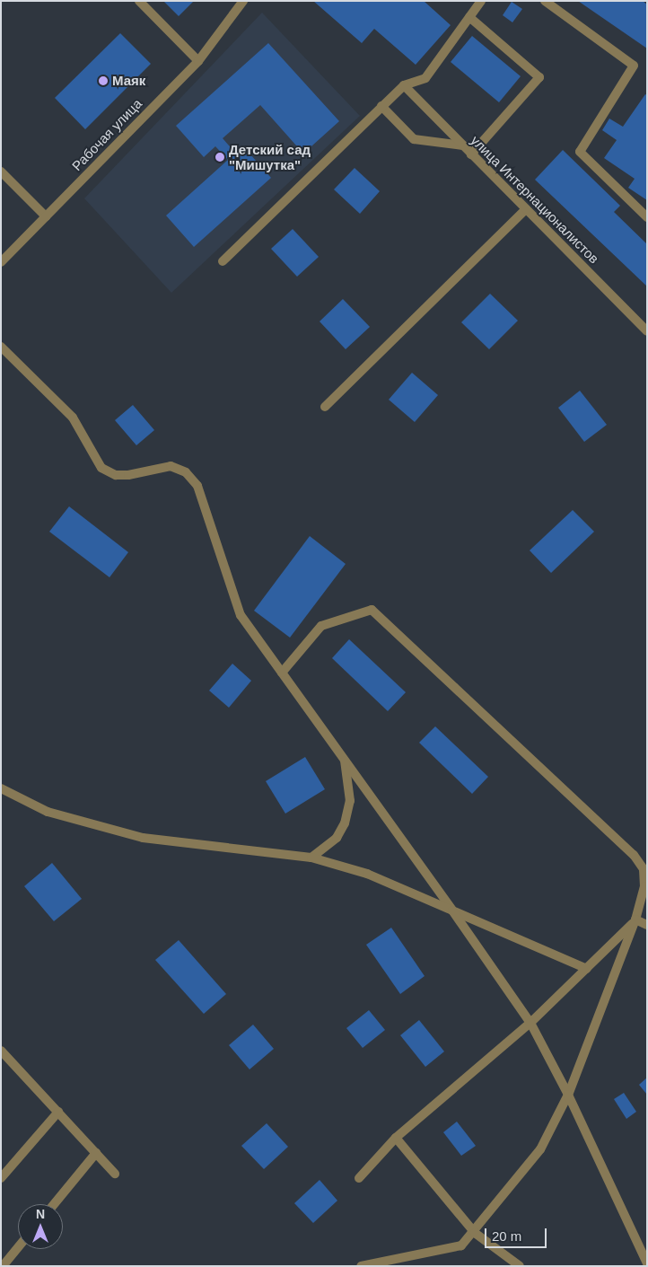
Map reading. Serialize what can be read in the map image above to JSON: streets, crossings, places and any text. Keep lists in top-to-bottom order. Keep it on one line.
{"streets":{"street":["Рабочая улица","улица Интернационалистов"]},"places":["Маяк","Детский сад \"Мишутка\""],"scale_bar":"20 m","north":"top"}
